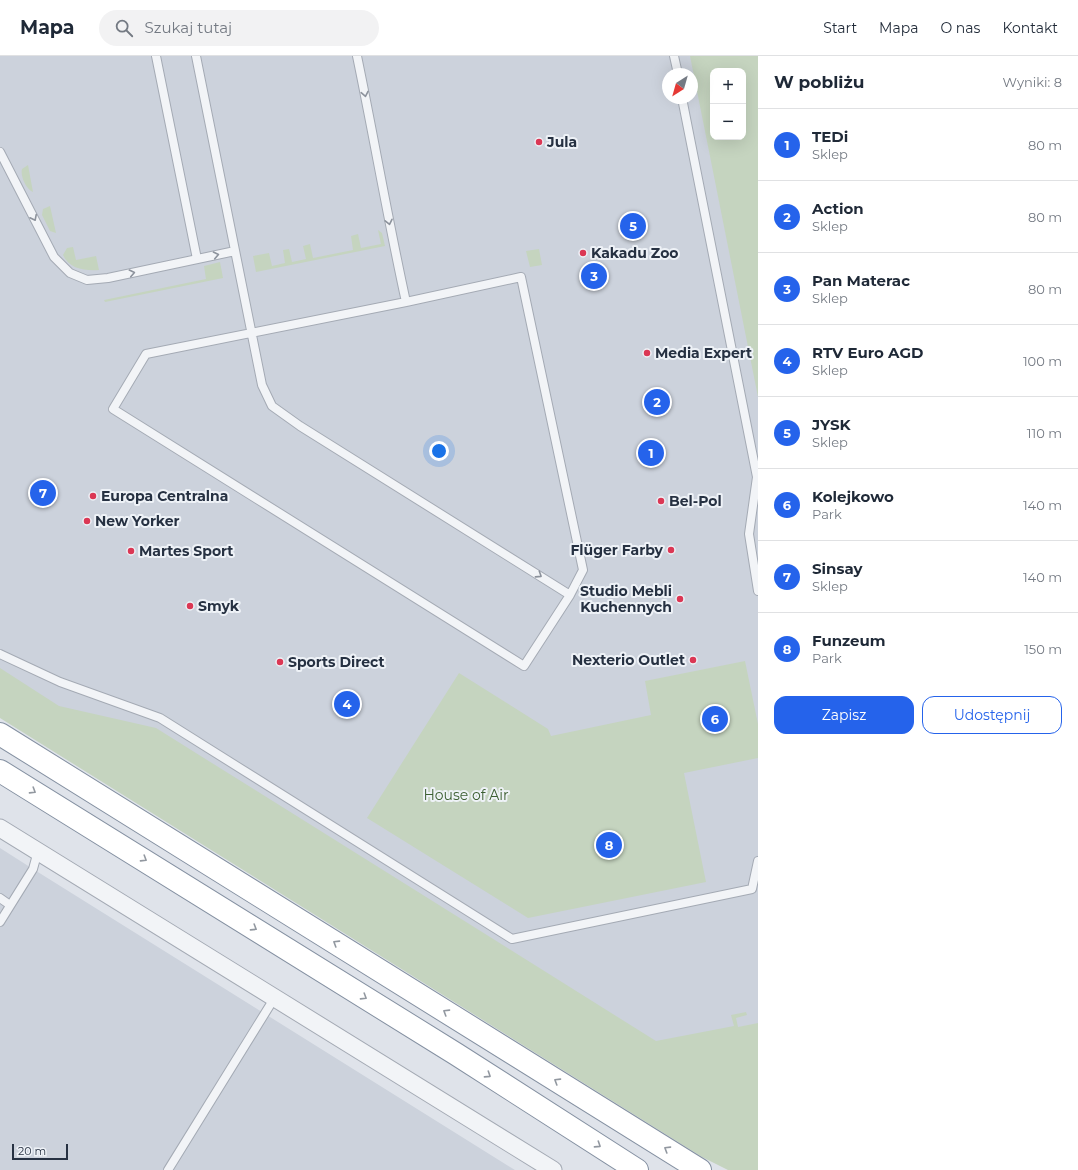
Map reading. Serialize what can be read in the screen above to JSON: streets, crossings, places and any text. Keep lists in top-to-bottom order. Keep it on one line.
{"parks":["House of Air"],"places":["Jula","Kakadu Zoo","Media Expert","Europa Centralna","Bel-Pol","New Yorker","Flüger Farby","Martes Sport","Studio Mebli Kuchennych","Smyk","Nexterio Outlet","Sports Direct"],"scale_bar":"20 m","north":"bottom left","page":{"header":"Mapa","search":"Szukaj tutaj","nav":["Start","Mapa","O nas","Kontakt"],"heading":["W pobliżu","Wyniki: 8"],"map_buttons":["+","−"],"list":[{"mark":"1","name":"TEDi","note":"Sklep","value":"80 m"},{"mark":"2","name":"Action","note":"Sklep","value":"80 m"},{"mark":"3","name":"Pan Materac","note":"Sklep","value":"80 m"},{"mark":"4","name":"RTV Euro AGD","note":"Sklep","value":"100 m"},{"mark":"5","name":"JYSK","note":"Sklep","value":"110 m"},{"mark":"6","name":"Kolejkowo","note":"Park","value":"140 m"},{"mark":"7","name":"Sinsay","note":"Sklep","value":"140 m"},{"mark":"8","name":"Funzeum","note":"Park","value":"150 m"}],"pins":["5","3","2","1","7","4","6","8"],"buttons":["Zapisz","Udostępnij"],"scale":"20 m"}}
